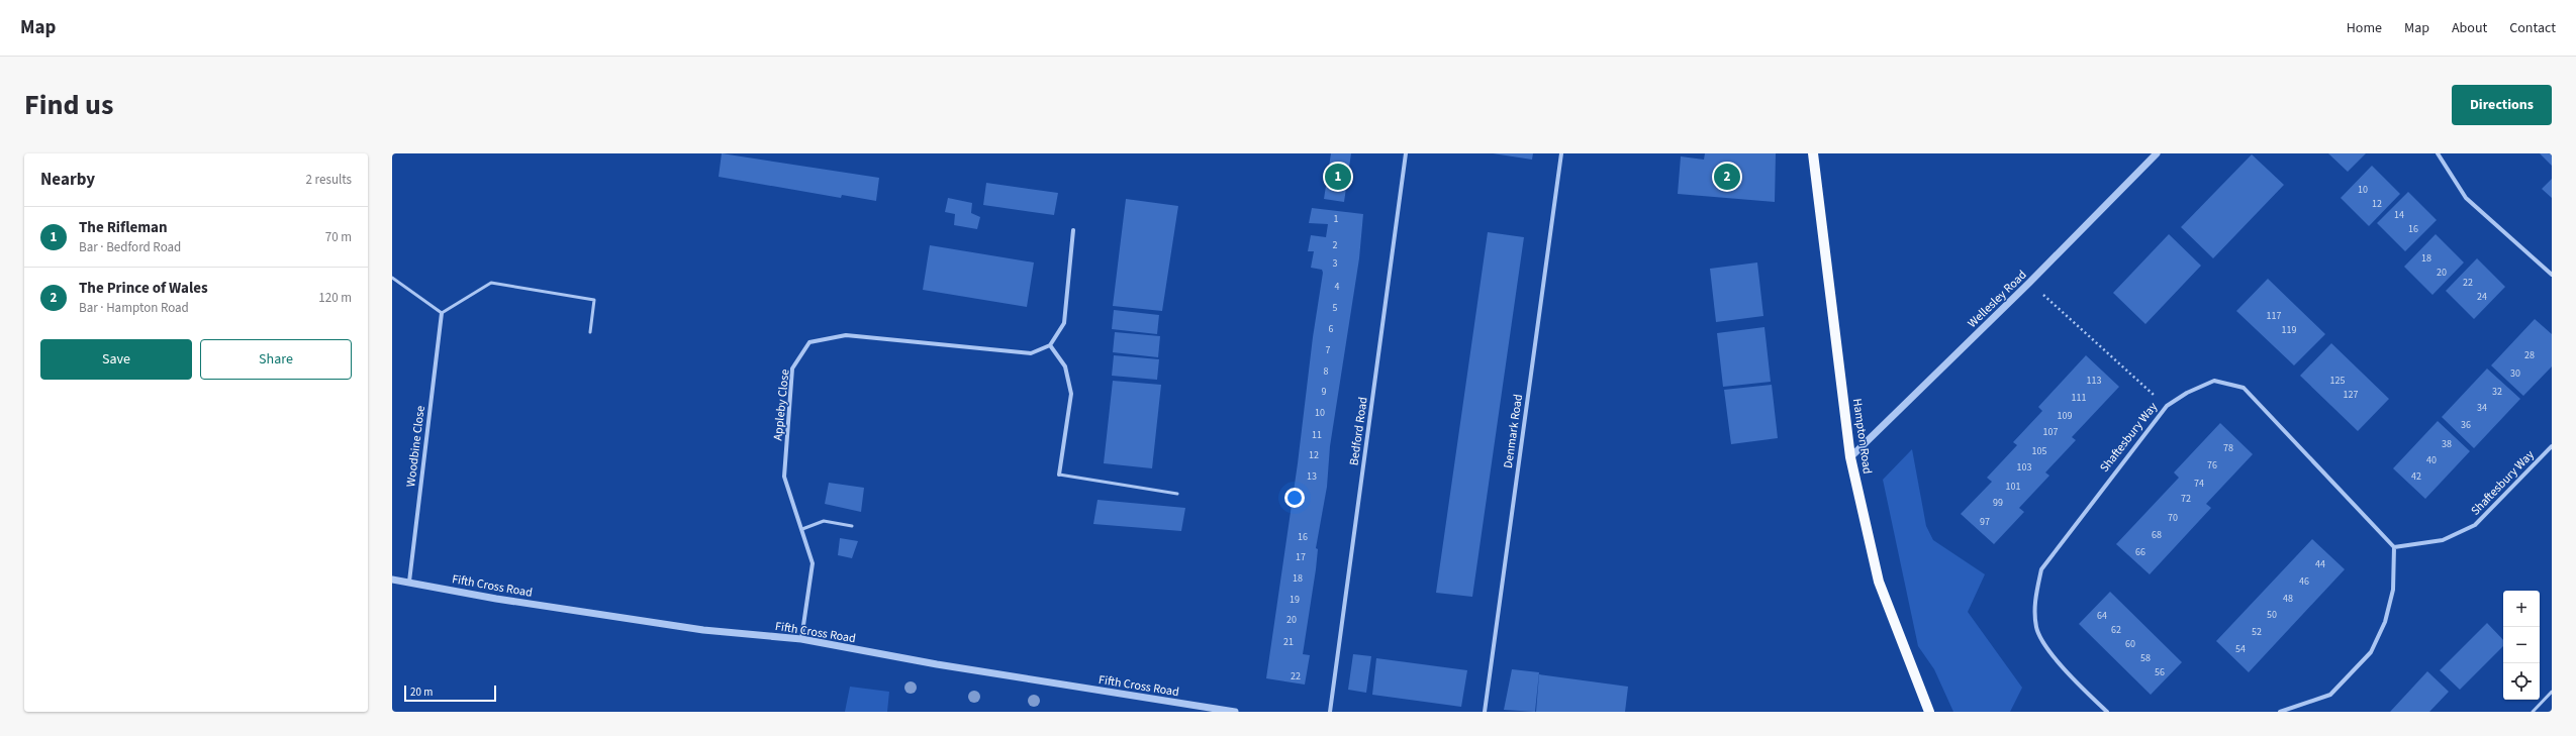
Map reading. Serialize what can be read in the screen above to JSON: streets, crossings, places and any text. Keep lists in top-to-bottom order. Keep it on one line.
{"streets":{"main road":["Hampton Road"],"street":["Wellesley Road","Appleby Close","Bedford Road","Denmark Road","Shaftesbury Way","Woodbine Close","Fifth Cross Road"]},"crossings":[["Wellesley Road","Hampton Road"],["Appleby Close","Fifth Cross Road"],["Woodbine Close","Fifth Cross Road"]],"house_numbers":["10","12","14","1","16","2","18","3","20","22","4","24","5","117","6","119","7","28","8","30","113","125","9","32","127","111","34","10","109","36","107","11","38","78","105","12","40","76","103","13","42","74","101","72","99","70","97","68","16","66","17","44","18","46","48","19","50","64","20","62","52","21","60","54","58","56","22"],"scale_bar":"20 m","page":{"header":"Map","nav":["Home","Map","About","Contact"],"title":"Find us","buttons":["Directions",["Save","Share"]],"heading":["Nearby","2 results"],"pins":["1","2"],"list":[{"mark":"1","name":"The Rifleman","note":"Bar · Bedford Road","value":"70 m"},{"mark":"2","name":"The Prince of Wales","note":"Bar · Hampton Road","value":"120 m"}],"map_buttons":["+","−"],"scale":"20 m"}}
